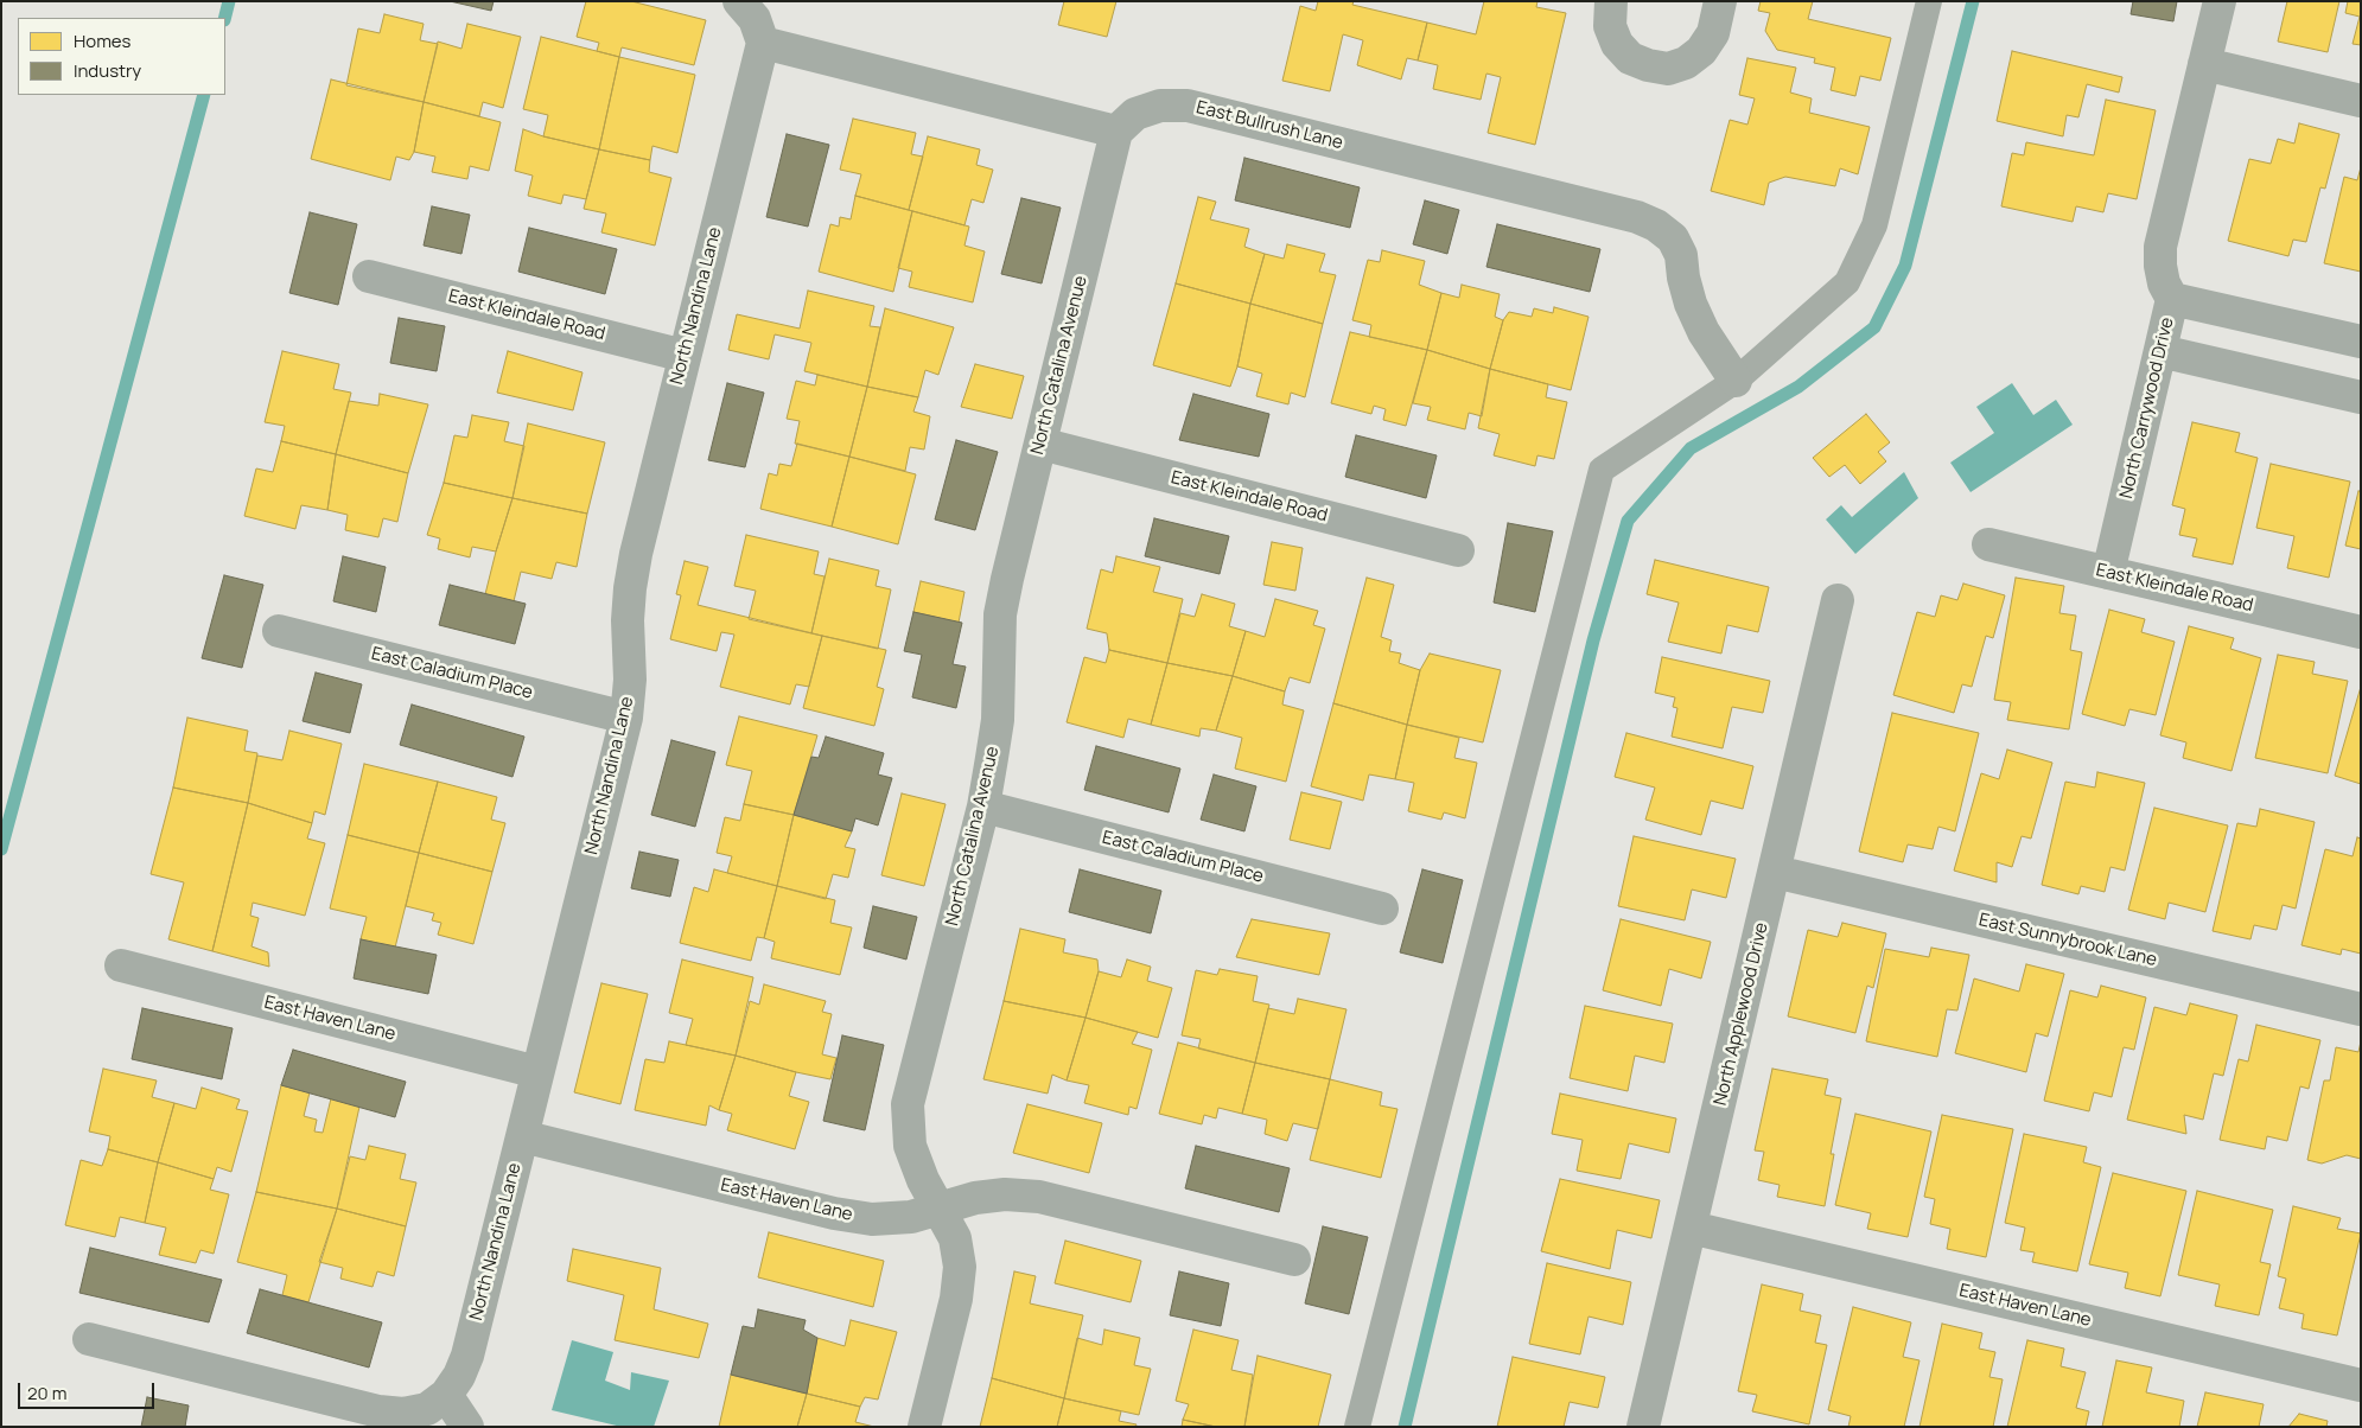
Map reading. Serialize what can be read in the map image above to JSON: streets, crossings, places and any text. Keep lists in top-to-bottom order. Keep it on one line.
{"streets":{"street":["East Bullrush Lane","North Nandina Lane","East Kleindale Road","North Catalina Avenue","North Carrywood Drive","East Caladium Place","East Sunnybrook Lane","North Applewood Drive","East Haven Lane"]},"crossings":[["East Bullrush Lane","North Catalina Avenue"],["North Nandina Lane","East Kleindale Road"],["North Nandina Lane","East Caladium Place"],["North Nandina Lane","East Haven Lane"],["East Kleindale Road","North Catalina Avenue"],["East Kleindale Road","North Carrywood Drive"],["North Catalina Avenue","East Caladium Place"],["North Catalina Avenue","East Haven Lane"],["East Sunnybrook Lane","North Applewood Drive"],["North Applewood Drive","East Haven Lane"]],"legend":["Homes","Industry"],"scale_bar":"20 m"}
